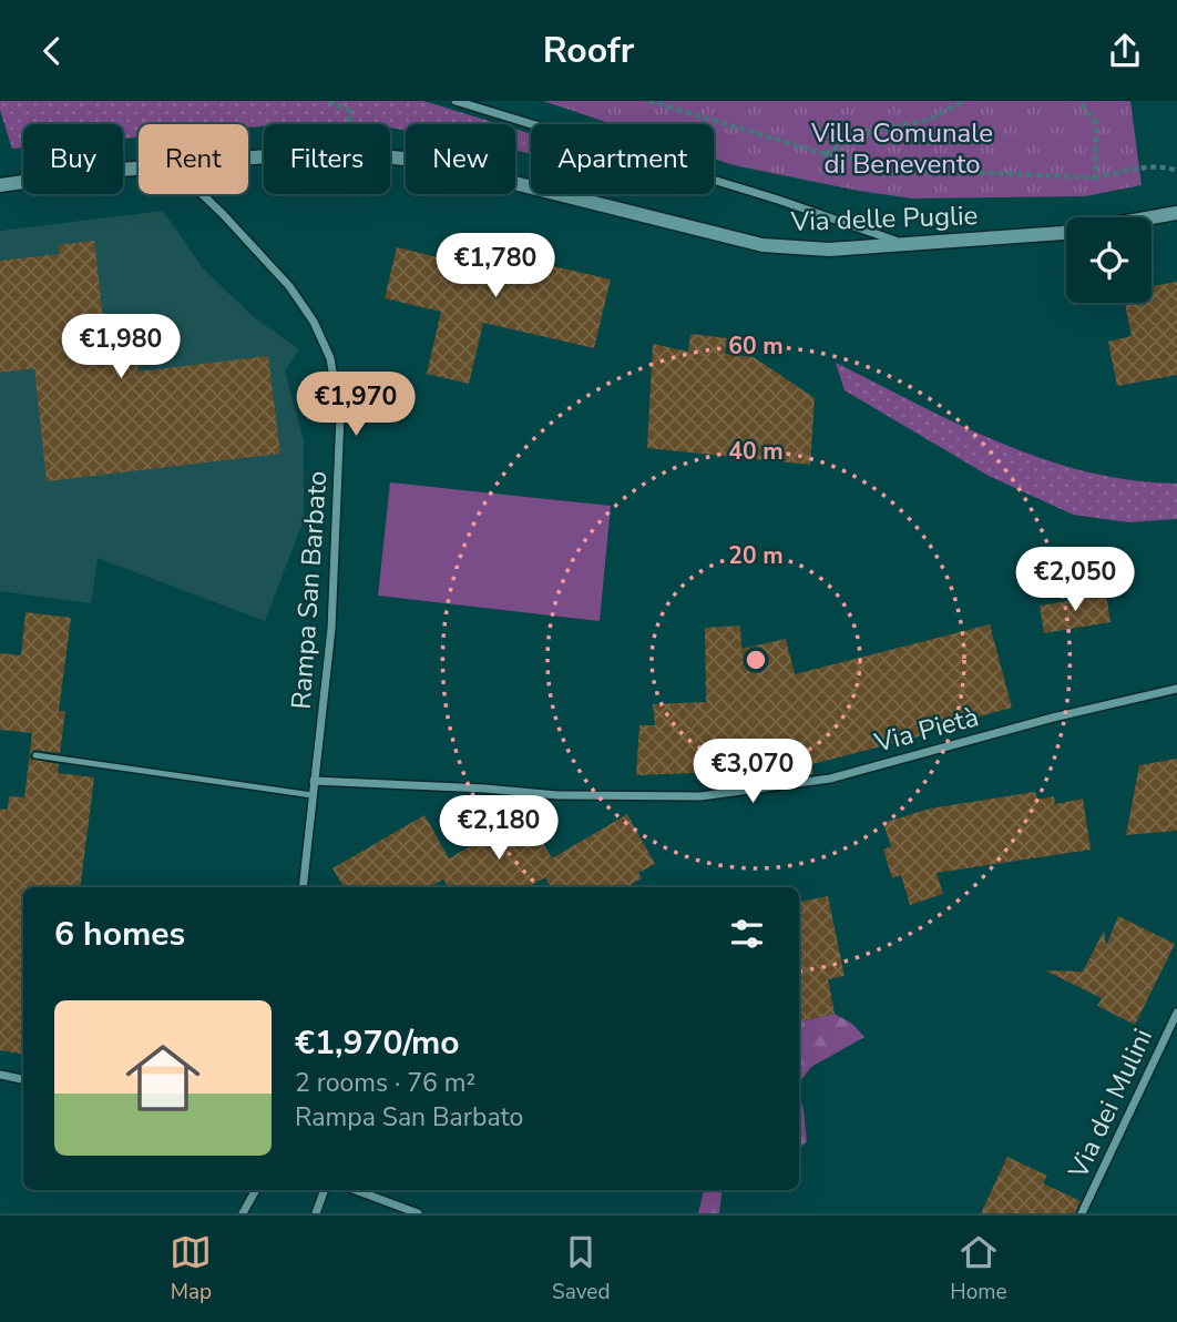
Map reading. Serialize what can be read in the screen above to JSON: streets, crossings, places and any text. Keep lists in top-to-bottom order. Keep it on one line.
{"streets":{"street":["Via delle Puglie","Rampa San Barbato","Via Pietà","Via dei Mulini"]},"crossings":[["Rampa San Barbato","Via Pietà"]],"parks":["Villa Comunale di Benevento"],"page":{"header":"Roofr","chip":["Buy","Rent","Filters","New","Apartment"],"price":["€1,780","€1,980","€1,970","€2,050","€3,070","€2,180"],"heading":"6 homes","list":[{"name":"€1,970/mo","note":"2 rooms · 76 m² · Rampa San Barbato"}],"tabs":["Map","Saved","Home"]},"rings":["60 m","40 m","20 m"]}
